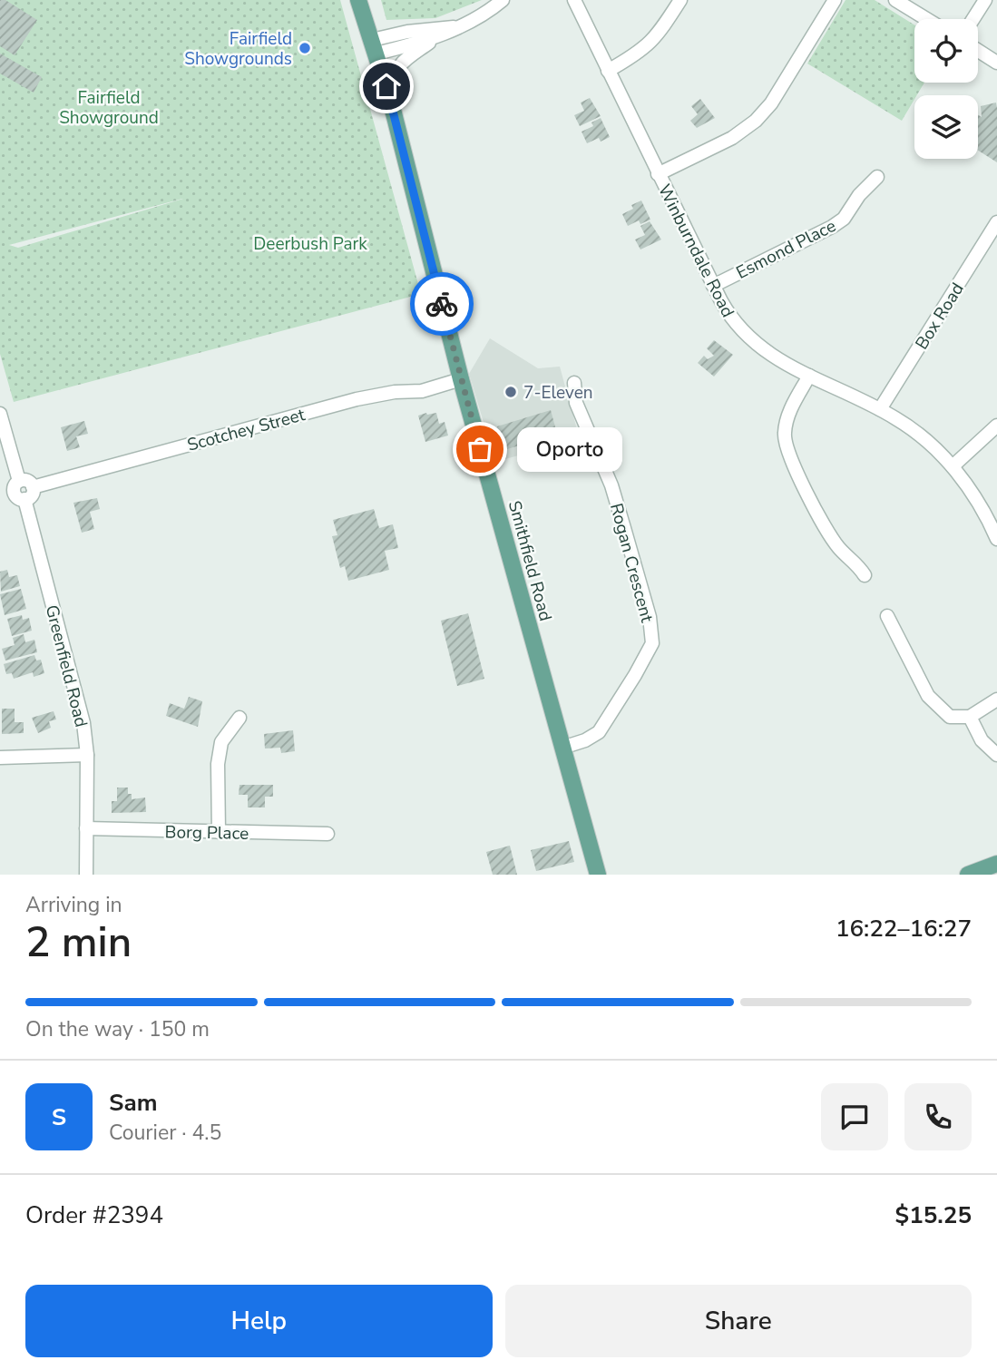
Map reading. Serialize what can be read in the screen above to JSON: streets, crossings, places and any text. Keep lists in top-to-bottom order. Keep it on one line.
{"streets":{"main road":["Smithfield Road"],"street":["Esmond Place","Winburndale Road","Box Road","Scotchey Street","Rogan Crescent","Greenfield Road","Borg Place"]},"crossings":[["Esmond Place","Winburndale Road"],["Winburndale Road","Box Road"],["Scotchey Street","Smithfield Road"],["Scotchey Street","Greenfield Road"],["Smithfield Road","Rogan Crescent"],["Greenfield Road","Borg Place"]],"parks":["Fairfield Showground","Deerbush Park"],"places":["Fairfield Showgrounds","7-Eleven","Oporto"],"page":{"bubble":"Oporto","heading":["2 min","Arriving in","16:22–16:27"],"panel":["Sam","Courier · 4.5","Order #2394","$15.25"],"bar":"On the way · 150 m","round":"S","buttons":["Help","Share"]}}
